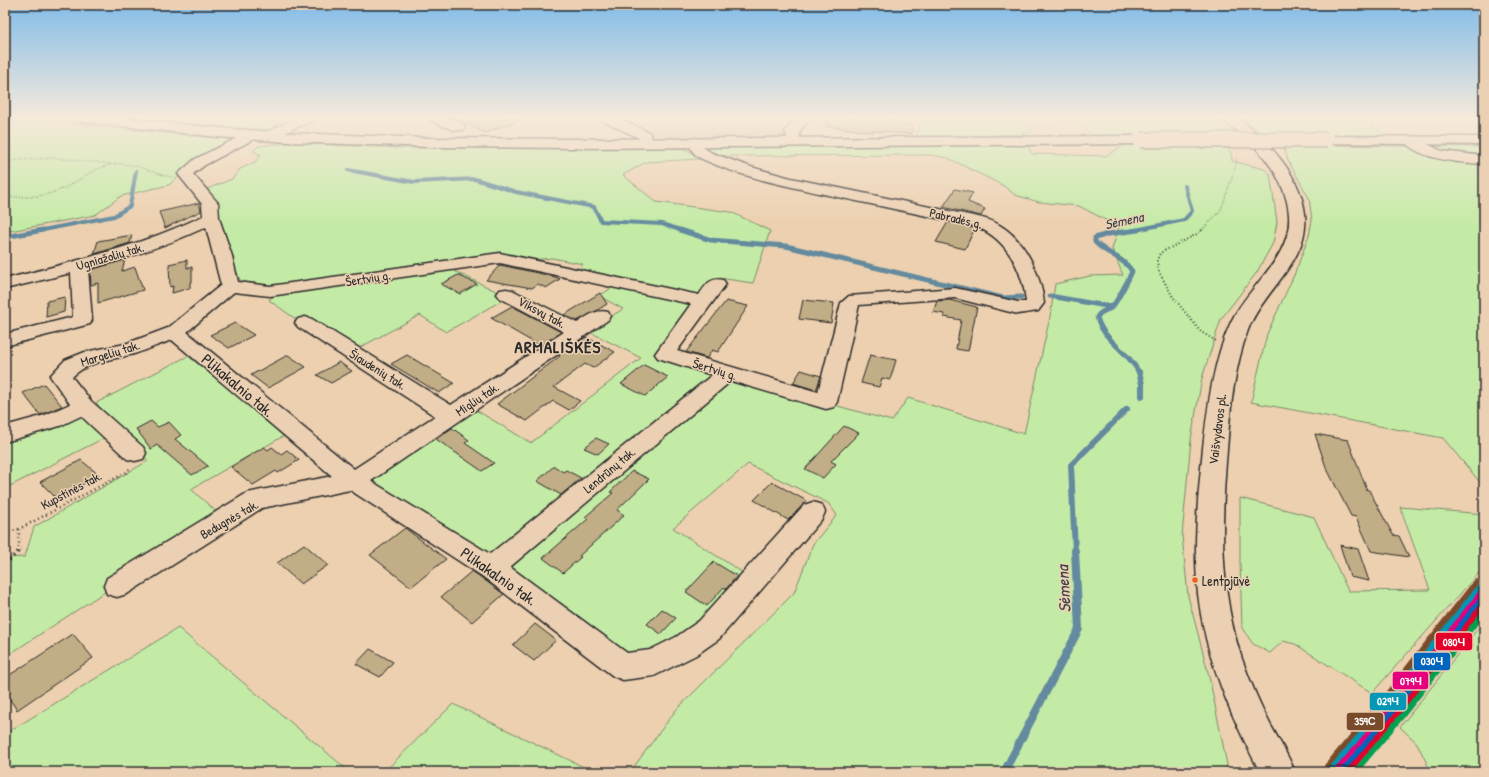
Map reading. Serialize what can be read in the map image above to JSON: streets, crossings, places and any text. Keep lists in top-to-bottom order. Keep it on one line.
{"streets":{"main road":["Vaišvydavos pl."],"street":["Pabradės g.","Ugniažolių tak.","Šertvių g.","Viksvų tak.","Margelių tak.","Šiaudenių tak.","Plikakalnio tak.","Miglių tak.","Lendrūnų tak.","Bedugnės tak."],"path":["Kupstinės tak."]},"crossings":[["Pabradės g.","Šertvių g."],["Šertvių g.","Margelių tak."],["Šertvių g.","Lendrūnų tak."],["Viksvų tak.","Miglių tak."],["Margelių tak.","Plikakalnio tak."],["Margelių tak.","Kupstinės tak."],["Šiaudenių tak.","Miglių tak."],["Plikakalnio tak.","Miglių tak."],["Plikakalnio tak.","Lendrūnų tak."],["Plikakalnio tak.","Bedugnės tak."],["Miglių tak.","Bedugnės tak."]],"districts":["ARMALIŠKĖS"],"water":["Sėmena"],"places":["Lentpjūvė"],"lines":["transit line 359С","transit line 029Ч","transit line 079Ч","transit line 030Ч","transit line 080Ч"]}
